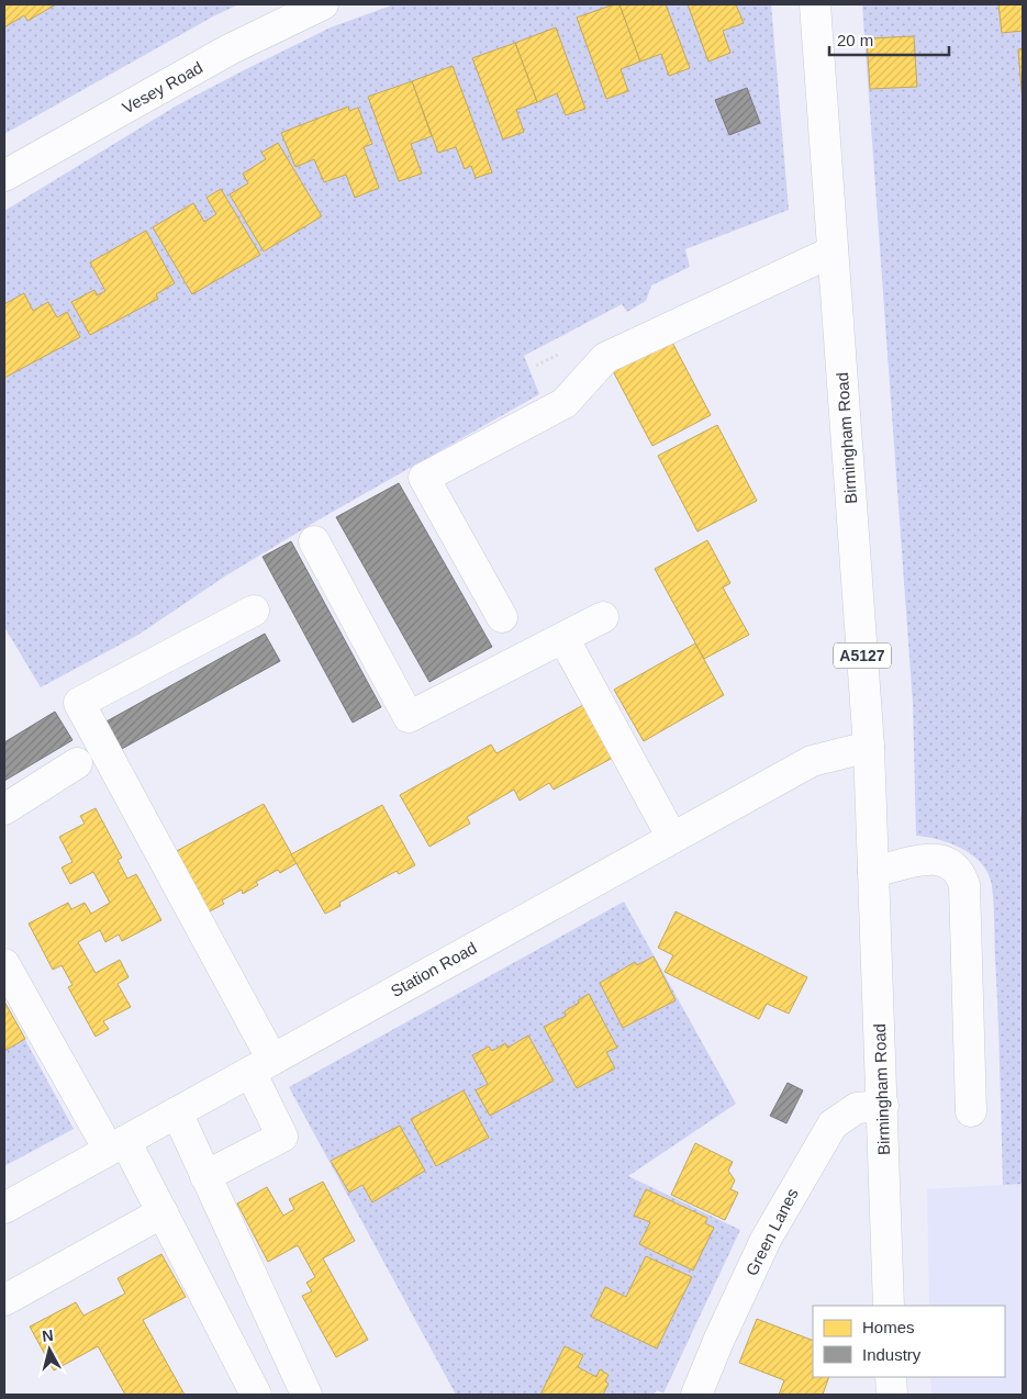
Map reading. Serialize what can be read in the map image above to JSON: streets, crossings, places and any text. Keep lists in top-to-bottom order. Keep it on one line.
{"streets":{"street":["Vesey Road","Birmingham Road","A5127","Station Road","Green Lanes"]},"crossings":[["Birmingham Road","Station Road"],["Birmingham Road","Green Lanes"]],"legend":["Homes","Industry"],"scale_bar":"20 m","north":"top"}
